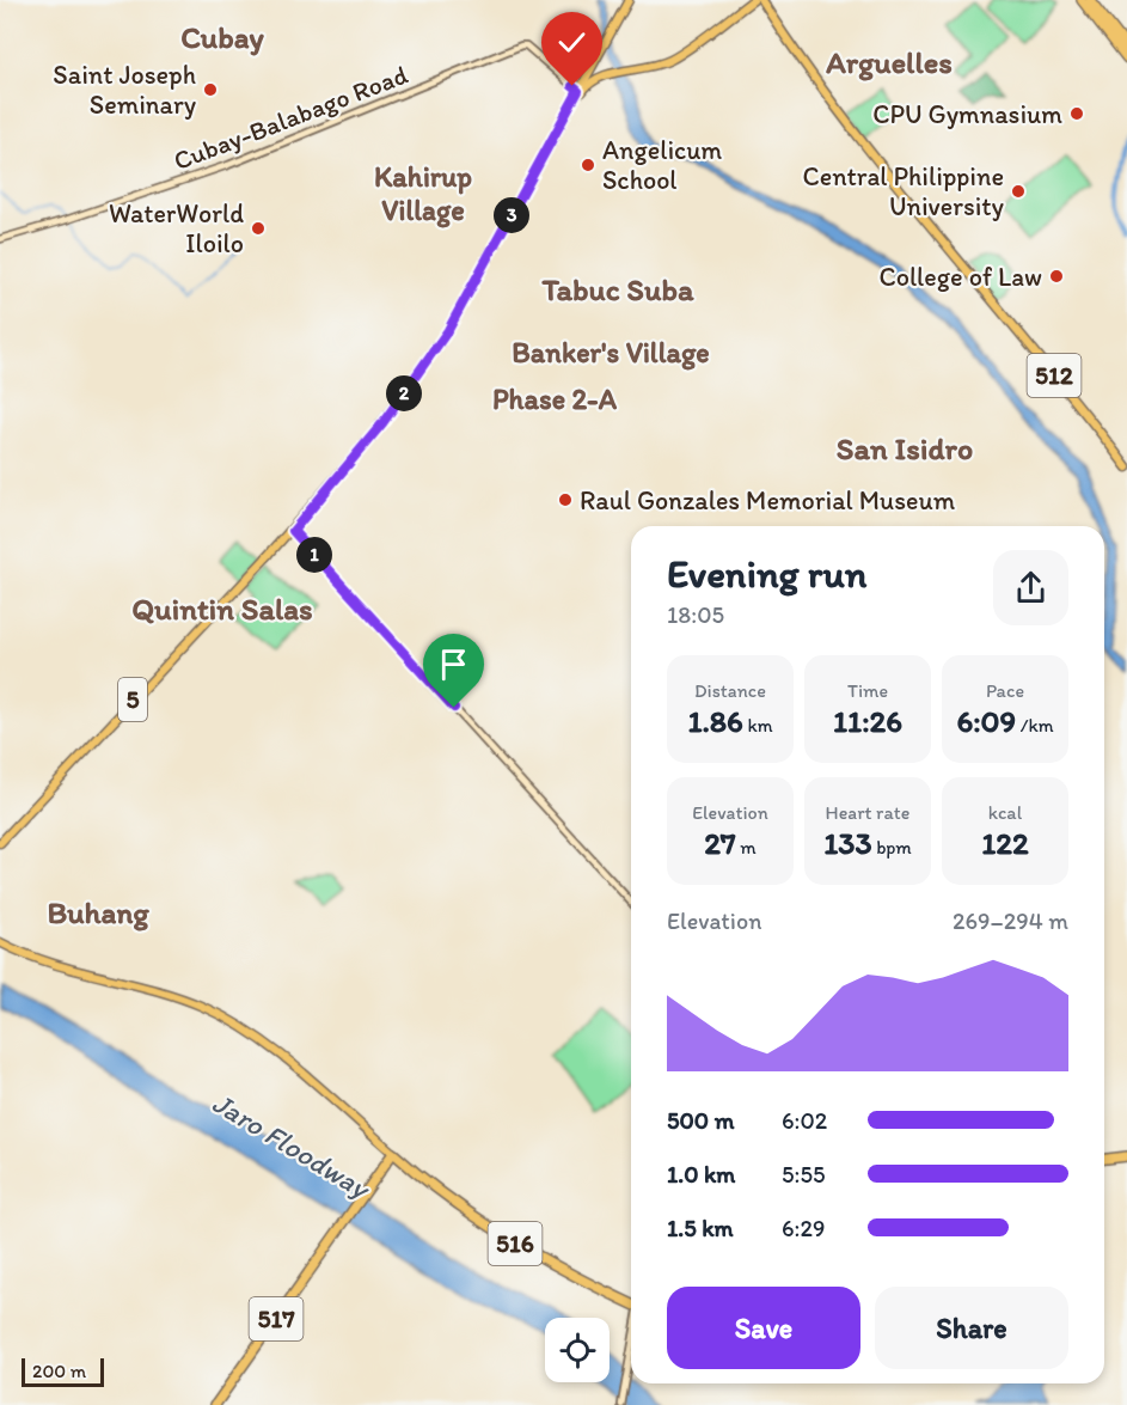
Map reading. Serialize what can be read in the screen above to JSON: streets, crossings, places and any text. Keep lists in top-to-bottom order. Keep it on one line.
{"streets":{"highway":["516","517"],"main road":["Cubay-Balabago Road","512","5"]},"crossings":[["Cubay-Balabago Road","5"],["516","517"]],"districts":["Cubay","Arguelles","Kahirup Village","Tabuc Suba","Banker's Village","Phase 2-A","San Isidro","Quintin Salas","Buhang"],"water":["Jaro Floodway"],"places":["Saint Joseph Seminary","CPU Gymnasium","Angelicum School","Central Philippine University","WaterWorld Iloilo","College of Law","Raul Gonzales Memorial Museum"],"scale_bar":"200 m","page":{"pins":["3","2","1"],"heading":["Evening run","18:05"],"stats":[["Distance","1.86 km"],["Time","11:26"],["Pace","6:09 /km"],["Elevation","27 m"],["Heart rate","133 bpm"],["kcal","122"]],"chart":["Elevation","269–294 m"],"list":[{"name":"500 m","note":"6:02"},{"name":"1.0 km","note":"5:55"},{"name":"1.5 km","note":"6:29"}],"buttons":["Save","Share"],"scale":"200 m"}}
